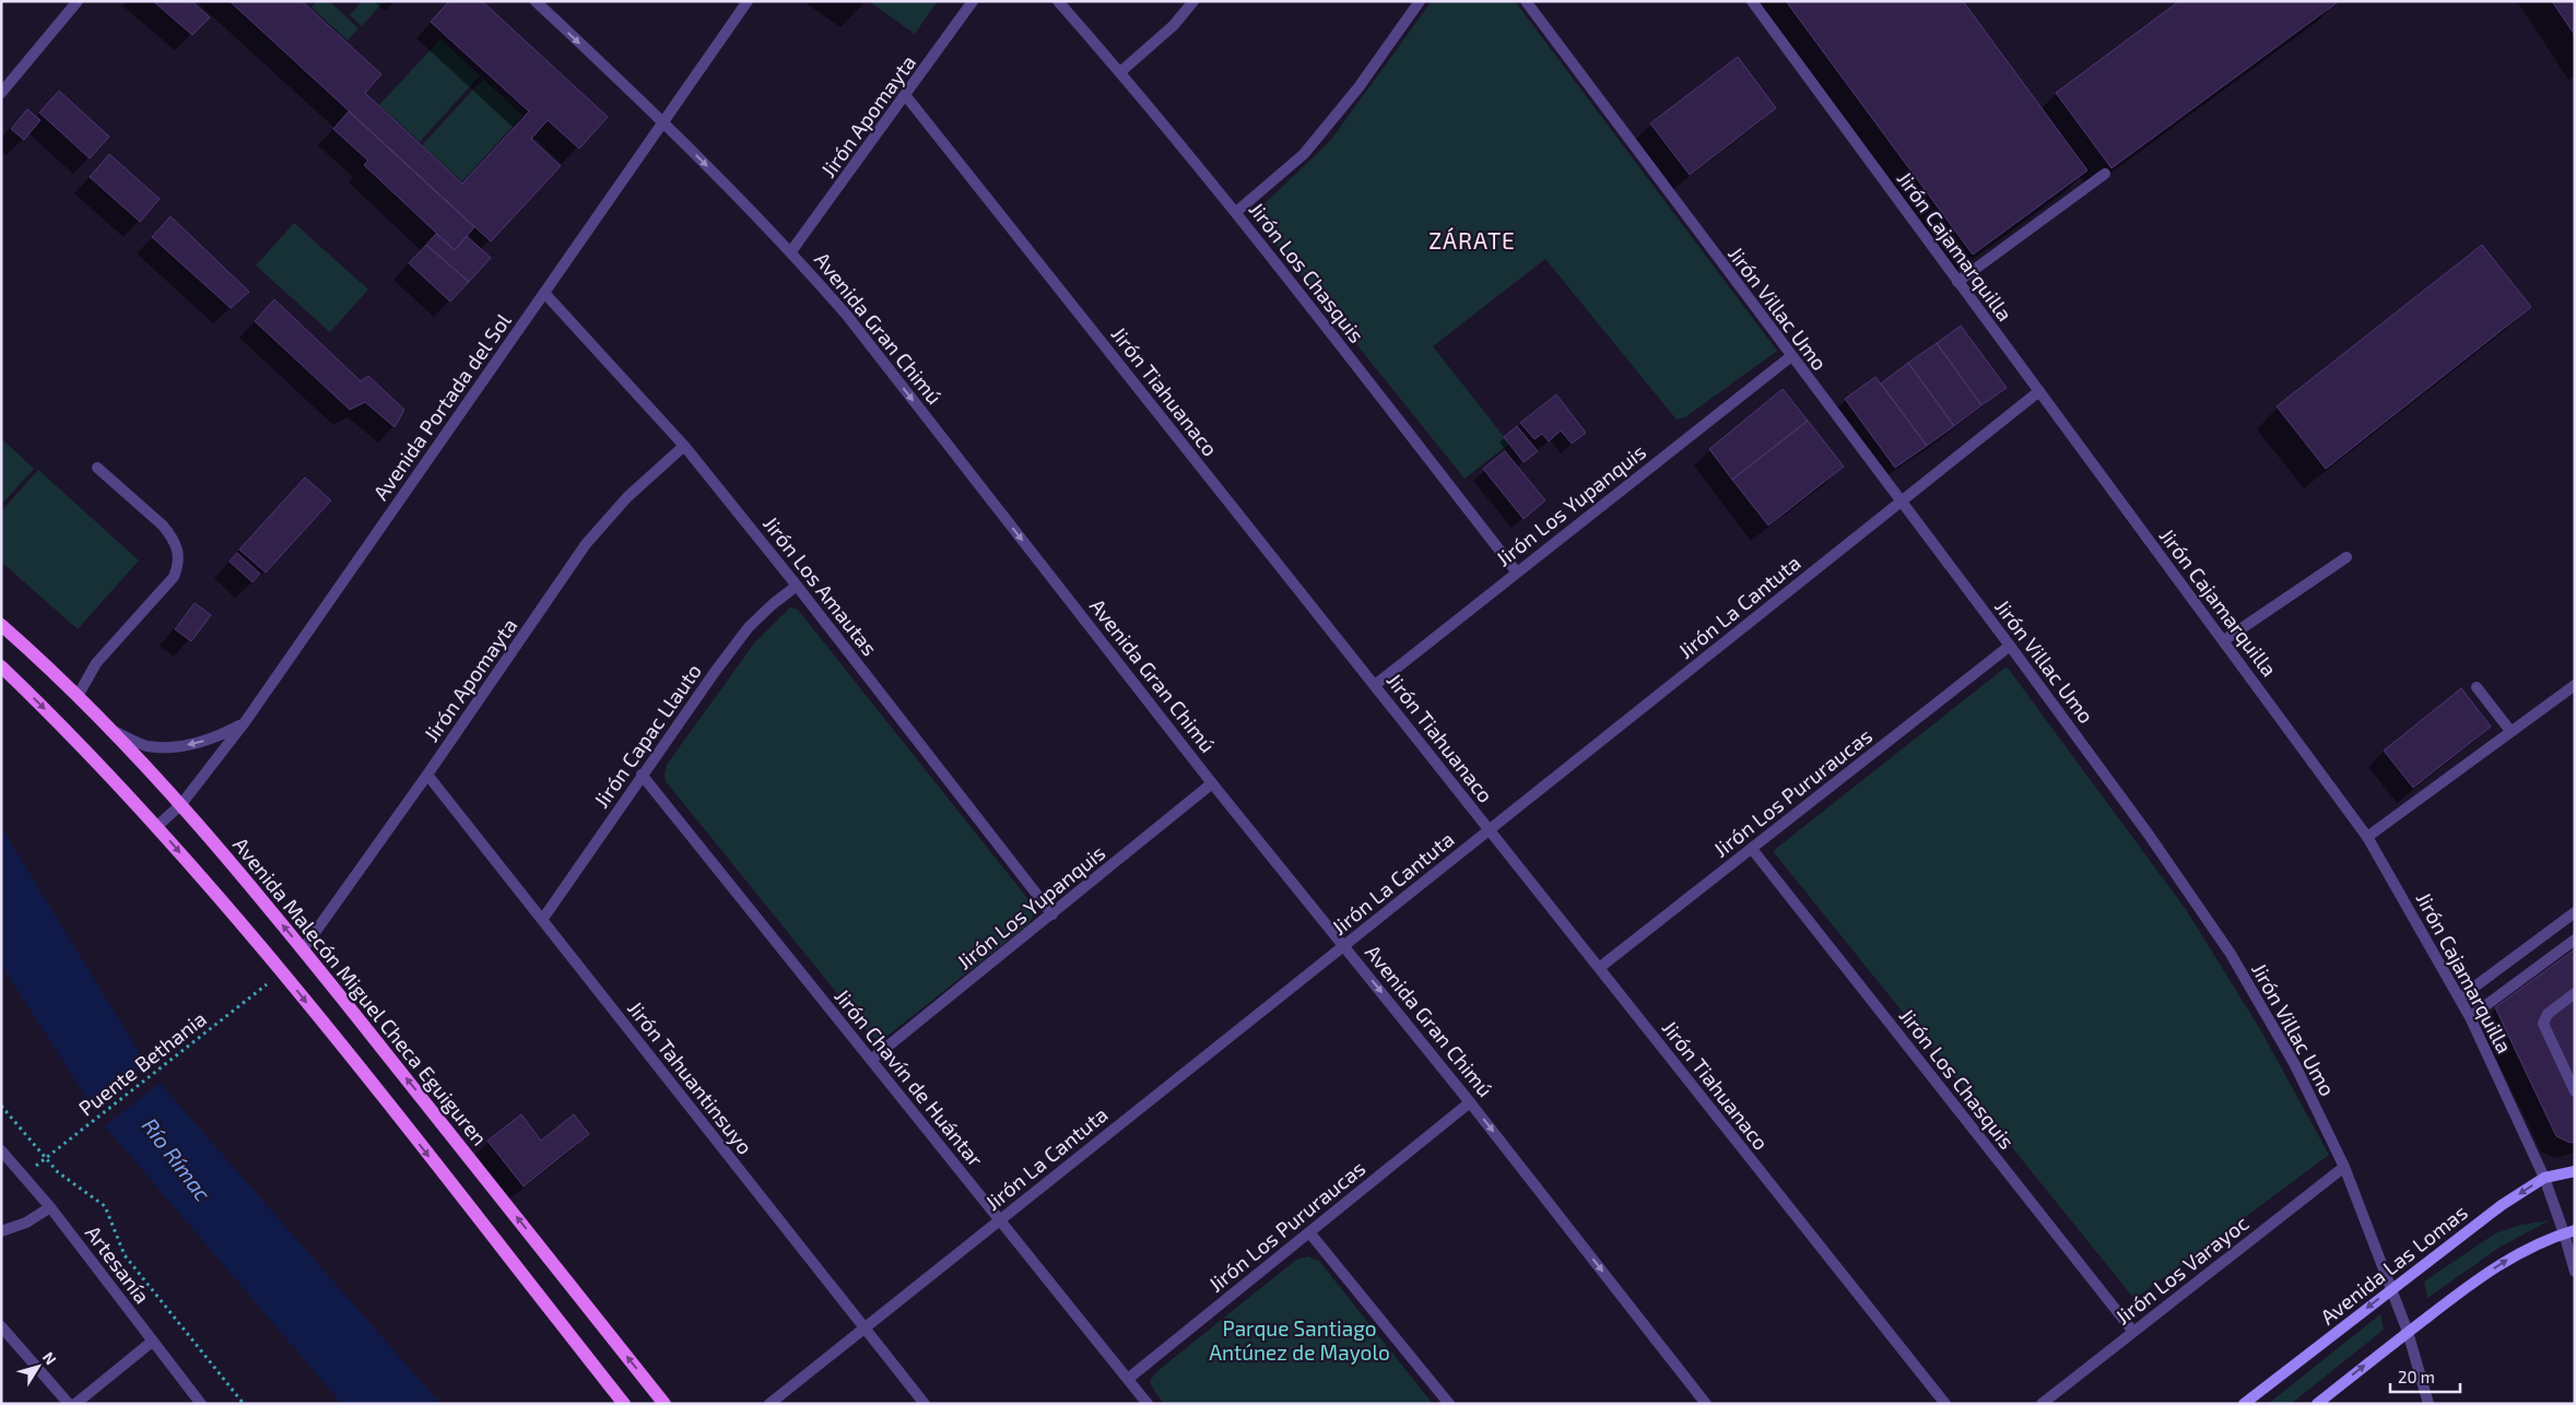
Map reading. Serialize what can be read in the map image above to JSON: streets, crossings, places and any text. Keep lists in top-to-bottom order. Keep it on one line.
{"streets":{"main road":["Avenida Malecón Miguel Checa Eguiguren","Avenida Las Lomas"],"street":["Jirón Apomayta","Jirón Cajamarquilla","Jirón Los Chasquis","Jirón Villac Umo","Avenida Gran Chimú","Jirón Tiahuanaco","Avenida Portada del Sol","Jirón Los Yupanquis","Jirón Los Amautas","Jirón La Cantuta","Jirón Capac Llauto","Jirón Los Pururaucas","Jirón Tahuantinsuyo","Jirón Chavín de Huántar","Artesanía","Jirón Los Varayoc"],"path":["Puente Bethania"]},"crossings":[["Jirón Apomayta","Avenida Gran Chimú"],["Jirón Apomayta","Jirón Tiahuanaco"],["Jirón Apomayta","Jirón Los Amautas"],["Jirón Apomayta","Avenida Malecón Miguel Checa Eguiguren"],["Jirón Apomayta","Jirón Tahuantinsuyo"],["Jirón Cajamarquilla","Jirón La Cantuta"],["Jirón Cajamarquilla","Avenida Las Lomas"],["Jirón Los Chasquis","Jirón Los Yupanquis"],["Jirón Los Chasquis","Jirón Los Pururaucas"],["Jirón Los Chasquis","Jirón Los Varayoc"],["Jirón Villac Umo","Jirón Los Yupanquis"],["Jirón Villac Umo","Jirón La Cantuta"],["Jirón Villac Umo","Jirón Los Pururaucas"],["Jirón Villac Umo","Avenida Las Lomas"],["Jirón Villac Umo","Jirón Los Varayoc"],["Avenida Gran Chimú","Avenida Portada del Sol"],["Avenida Gran Chimú","Jirón Los Yupanquis"],["Avenida Gran Chimú","Jirón La Cantuta"],["Avenida Gran Chimú","Jirón Los Pururaucas"],["Jirón Tiahuanaco","Jirón Los Yupanquis"],["Jirón Tiahuanaco","Jirón La Cantuta"],["Jirón Tiahuanaco","Jirón Los Pururaucas"],["Avenida Portada del Sol","Jirón Los Amautas"],["Avenida Portada del Sol","Avenida Malecón Miguel Checa Eguiguren"],["Jirón Los Yupanquis","Jirón Los Amautas"],["Jirón Los Yupanquis","Jirón Chavín de Huántar"],["Jirón Los Amautas","Jirón Capac Llauto"],["Jirón La Cantuta","Jirón Tahuantinsuyo"],["Jirón La Cantuta","Jirón Chavín de Huántar"],["Jirón Capac Llauto","Jirón Tahuantinsuyo"],["Jirón Capac Llauto","Jirón Chavín de Huántar"],["Jirón Los Pururaucas","Jirón Chavín de Huántar"]],"one_way":["Avenida Gran Chimú"],"districts":["ZÁRATE"],"water":["Río Rímac"],"parks":["Parque Santiago Antúnez de Mayolo"],"scale_bar":"20 m","north":"top right"}
